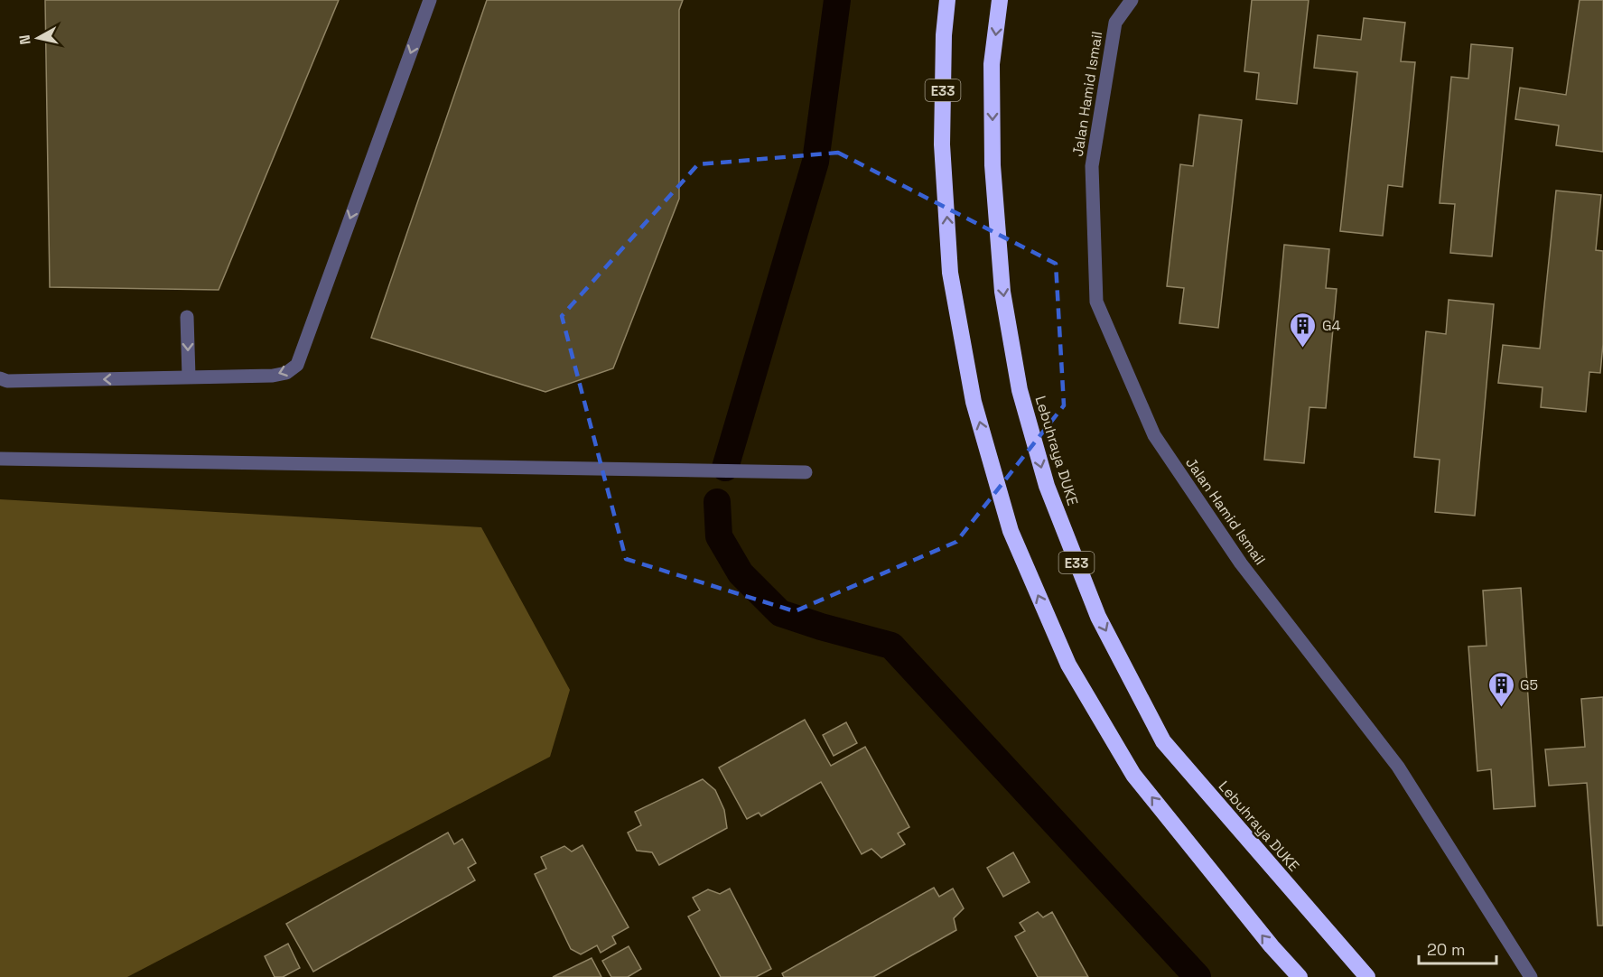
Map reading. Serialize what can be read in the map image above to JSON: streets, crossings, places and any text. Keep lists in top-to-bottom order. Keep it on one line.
{"streets":{"highway":["E33","Lebuhraya DUKE"],"street":["Jalan Hamid Ismail"]},"places":{"building":["G4","G5"]},"scale_bar":"20 m","north":"left"}
